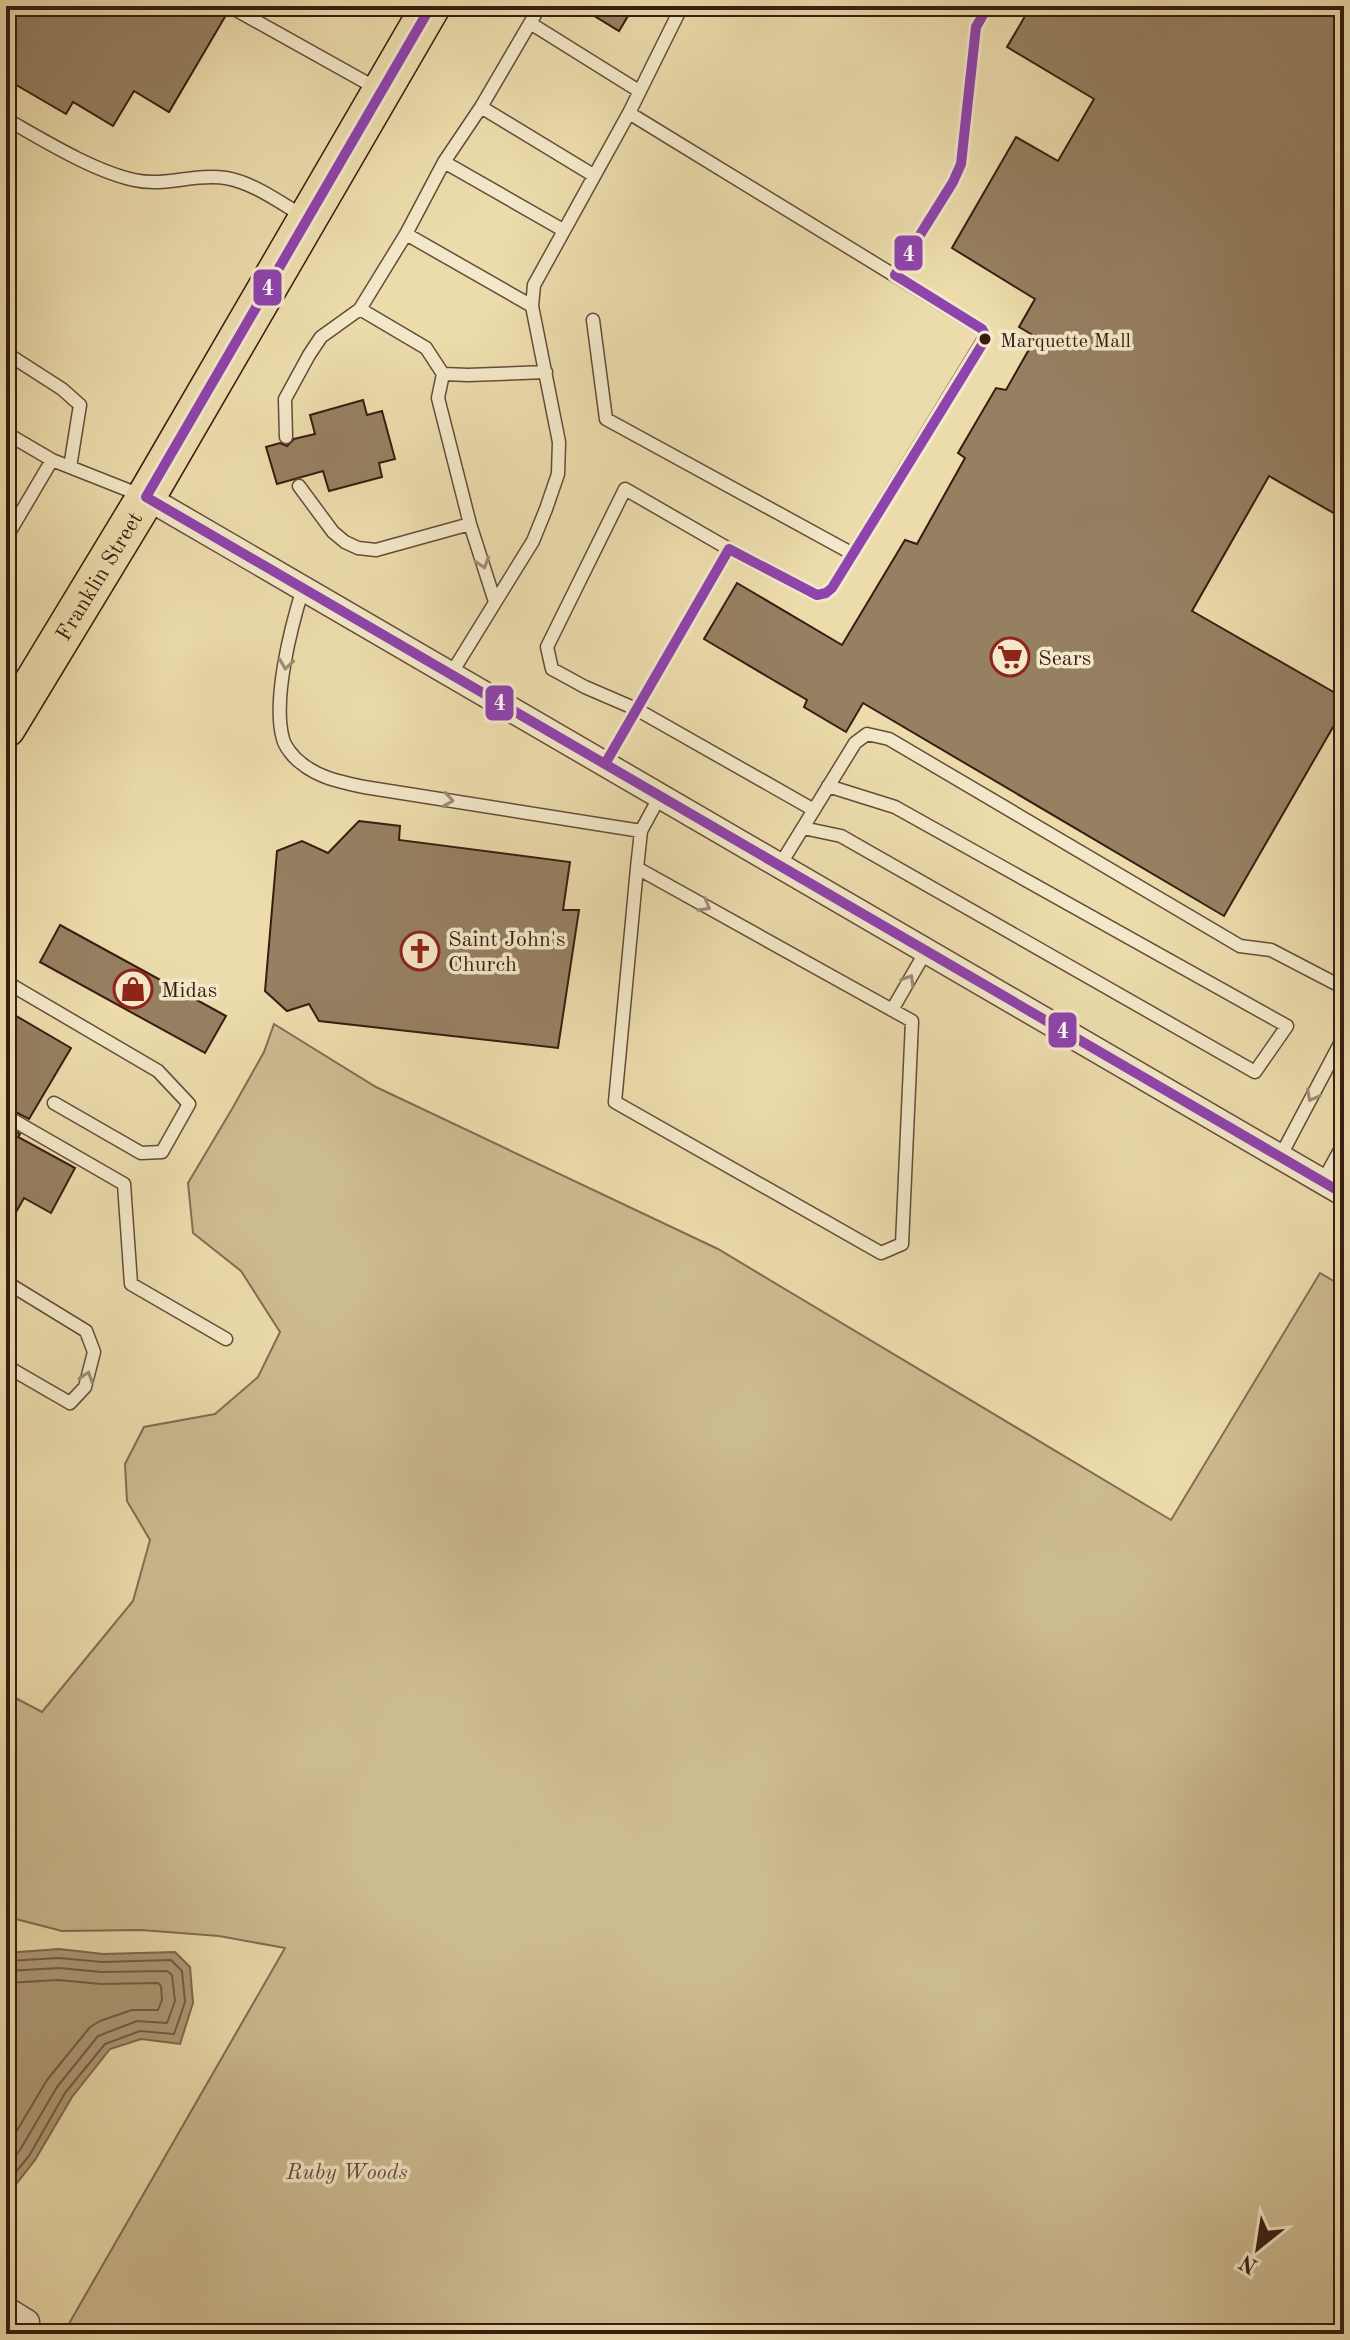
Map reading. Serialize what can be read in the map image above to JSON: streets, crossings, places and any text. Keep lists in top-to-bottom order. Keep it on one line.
{"streets":{"main road":["Franklin Street"]},"parks":["Ruby Woods"],"places":{"other":["Marquette Mall"],"supermarket":["Sears"],"church":["Saint John's Church"],"shop":["Midas"]},"lines":["transit line 4"],"north":"bottom left"}
